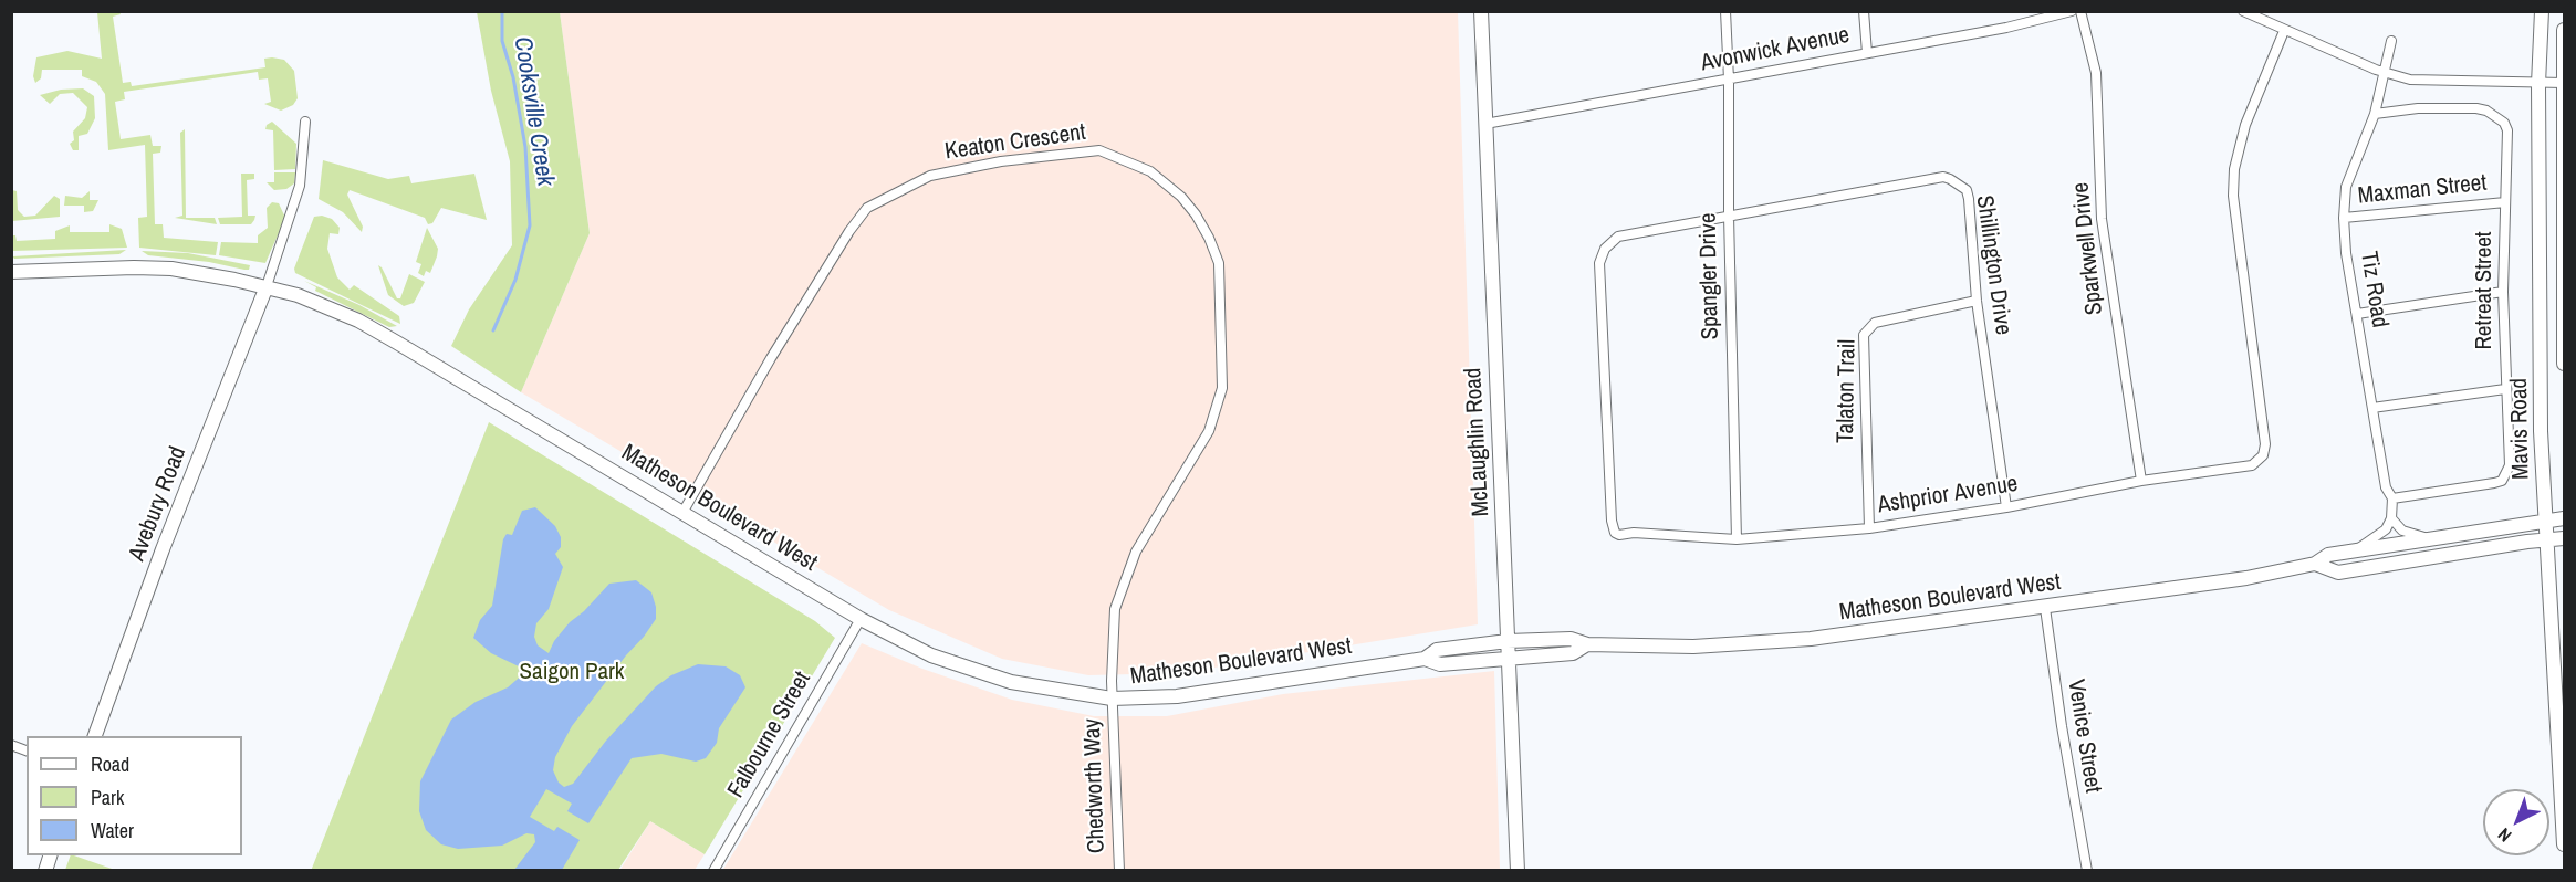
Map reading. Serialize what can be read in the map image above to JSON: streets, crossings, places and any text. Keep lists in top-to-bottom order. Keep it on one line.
{"streets":{"street":["Avonwick Avenue","Keaton Crescent","Maxman Street","Sparkwell Drive","Shillington Drive","Spangler Drive","Tiz Road","Retreat Street","Talaton Trail","Mavis Road","McLaughlin Road","Ashprior Avenue","Avebury Road","Matheson Boulevard West","Falbourne Street","Venice Street","Chedworth Way"]},"crossings":[["Avonwick Avenue","Spangler Drive"],["Avonwick Avenue","McLaughlin Road"],["Keaton Crescent","Matheson Boulevard West"],["Keaton Crescent","Chedworth Way"],["Maxman Street","Tiz Road"],["Maxman Street","Retreat Street"],["Sparkwell Drive","Ashprior Avenue"],["Shillington Drive","Spangler Drive"],["Shillington Drive","Talaton Trail"],["Shillington Drive","Ashprior Avenue"],["Spangler Drive","Ashprior Avenue"],["Tiz Road","Retreat Street"],["Talaton Trail","Ashprior Avenue"],["Mavis Road","Matheson Boulevard West"],["McLaughlin Road","Matheson Boulevard West"],["Avebury Road","Matheson Boulevard West"],["Matheson Boulevard West","Falbourne Street"],["Matheson Boulevard West","Venice Street"],["Matheson Boulevard West","Chedworth Way"]],"water":["Cooksville Creek"],"parks":["Saigon Park"],"legend":["Road","Park","Water"],"north":"bottom left"}
